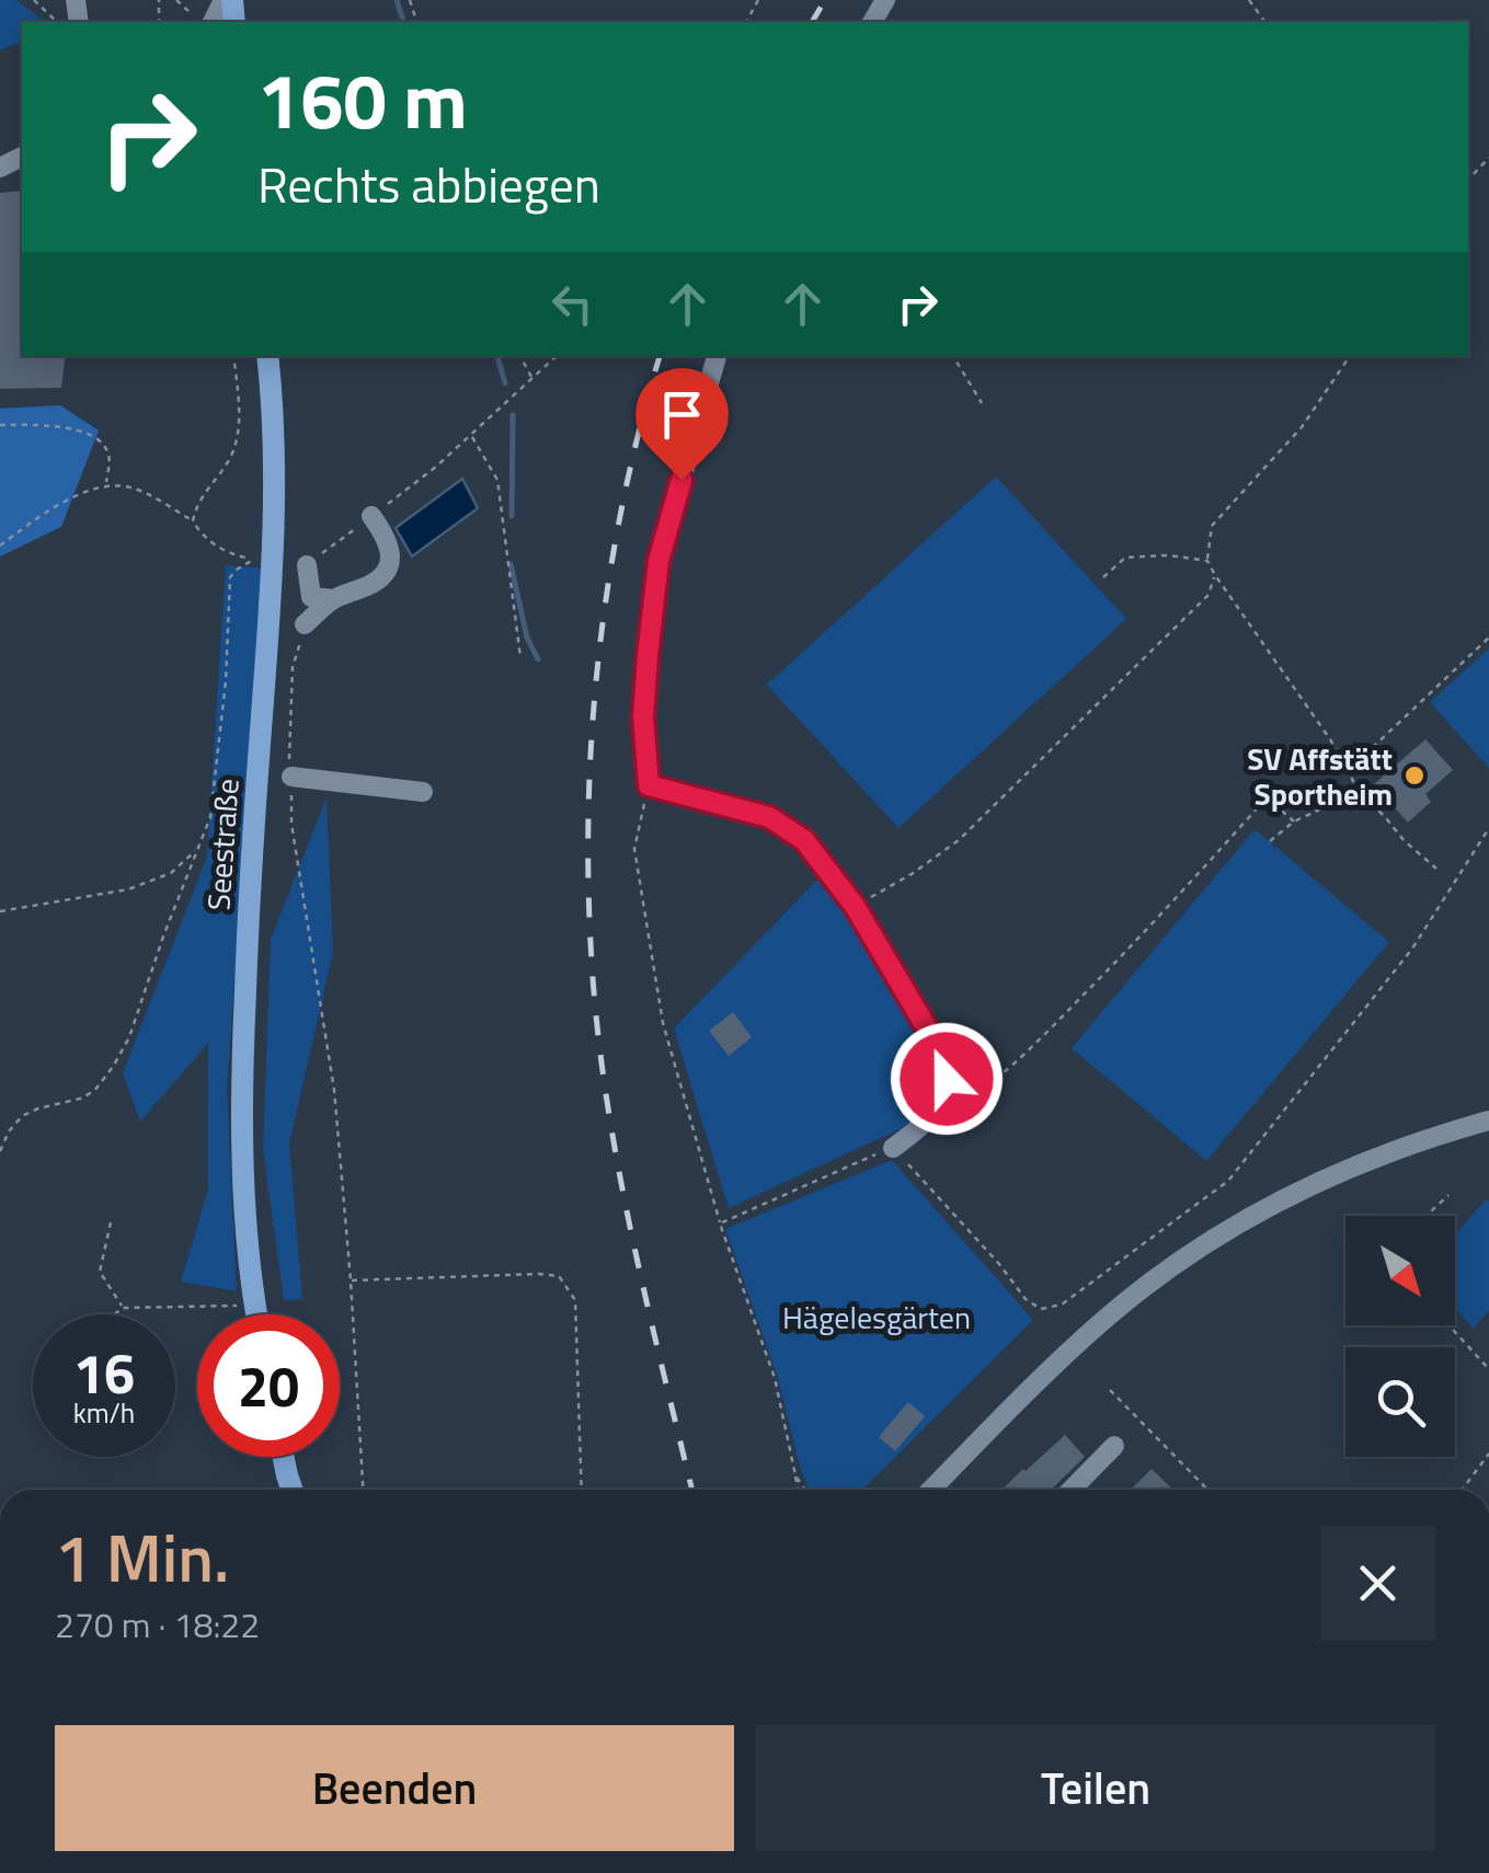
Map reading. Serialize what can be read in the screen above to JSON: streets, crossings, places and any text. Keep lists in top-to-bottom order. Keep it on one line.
{"streets":{"main road":["Seestraße"]},"parks":["Hägelesgärten"],"places":["SV Affstätt Sportheim"],"north":"bottom right","page":{"turn":["160 m","Rechts abbiegen"],"speed":"16 km/h","limit":"20","heading":["1 Min.","270 m · 18:22"],"buttons":["Beenden","Teilen"]}}
